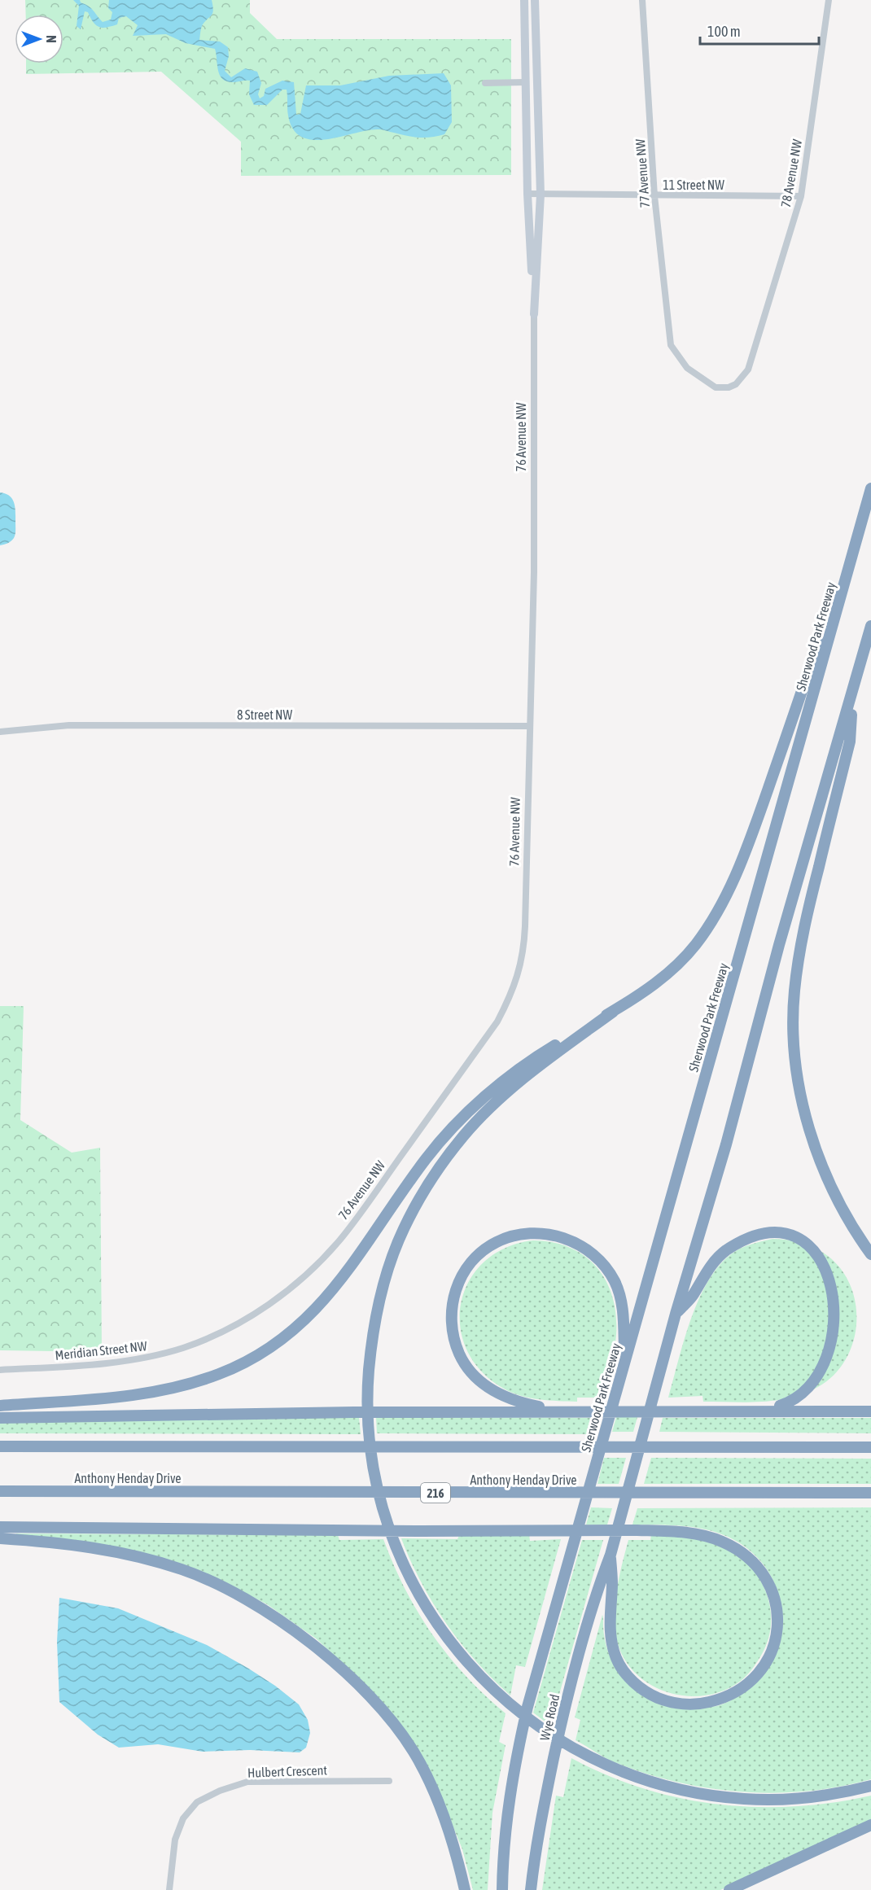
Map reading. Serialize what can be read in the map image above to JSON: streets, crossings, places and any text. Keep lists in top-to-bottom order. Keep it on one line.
{"streets":{"highway":["Sherwood Park Freeway","Anthony Henday Drive","216","Wye Road"],"street":["77 Avenue NW","78 Avenue NW","11 Street NW","76 Avenue NW","8 Street NW","Meridian Street NW","Hulbert Crescent"]},"crossings":[["77 Avenue NW","78 Avenue NW"],["77 Avenue NW","11 Street NW"],["78 Avenue NW","11 Street NW"],["11 Street NW","76 Avenue NW"],["76 Avenue NW","8 Street NW"],["76 Avenue NW","Meridian Street NW"],["Sherwood Park Freeway","Wye Road"]],"scale_bar":"100 m","north":"right"}
